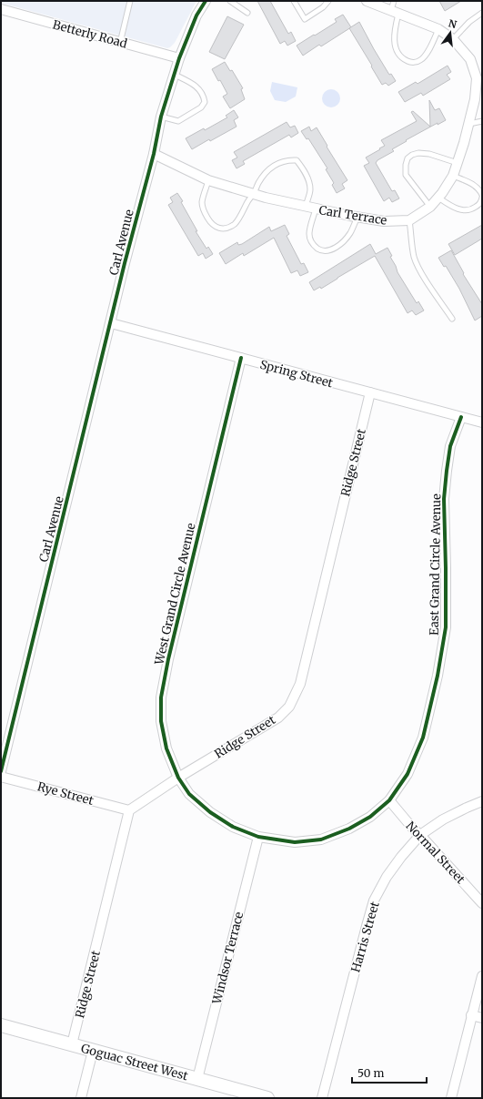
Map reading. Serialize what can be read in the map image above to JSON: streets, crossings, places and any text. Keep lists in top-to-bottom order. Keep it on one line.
{"streets":{"street":["Betterly Road","Carl Terrace","Carl Avenue","Spring Street","Ridge Street","East Grand Circle Avenue","West Grand Circle Avenue","Rye Street","Normal Street","Harris Street","Windsor Terrace","Goguac Street West"]},"crossings":[["Betterly Road","Carl Avenue"],["Carl Terrace","Carl Avenue"],["Carl Avenue","Spring Street"],["Spring Street","Ridge Street"],["Spring Street","East Grand Circle Avenue"],["Spring Street","West Grand Circle Avenue"],["Ridge Street","West Grand Circle Avenue"],["Ridge Street","Rye Street"],["Ridge Street","Goguac Street West"],["East Grand Circle Avenue","West Grand Circle Avenue"],["East Grand Circle Avenue","Normal Street"],["East Grand Circle Avenue","Windsor Terrace"],["West Grand Circle Avenue","Windsor Terrace"],["Normal Street","Harris Street"],["Windsor Terrace","Goguac Street West"]],"scale_bar":"50 m","north":"top"}
